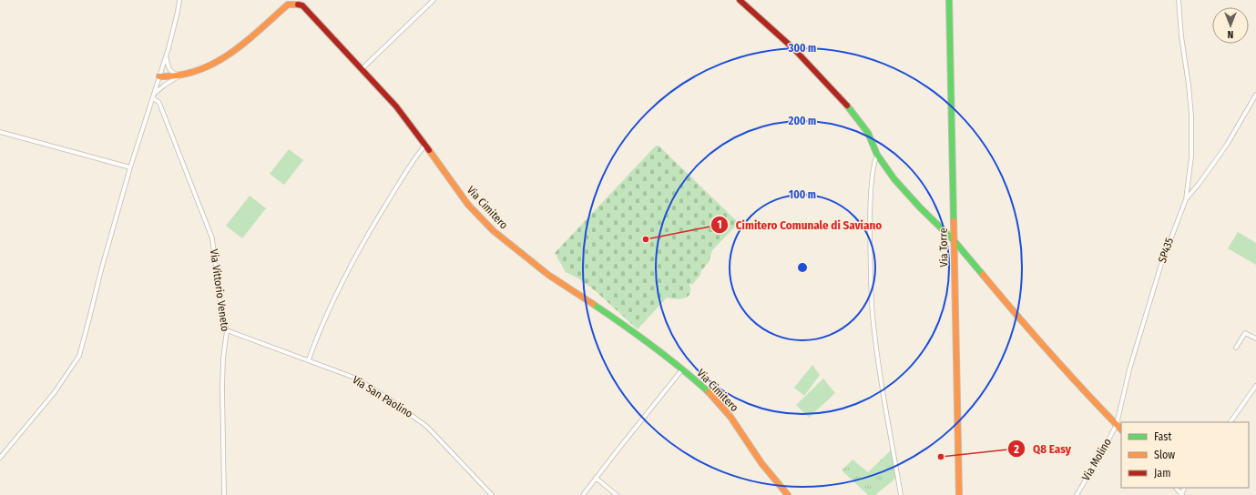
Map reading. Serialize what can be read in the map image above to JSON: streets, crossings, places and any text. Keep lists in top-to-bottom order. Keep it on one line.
{"streets":{"street":["Via Cimitero","Via Torre","SP435","Via Vittorio Veneto","Via San Paolino","Via Molino"]},"crossings":[["SP435","Via Molino"],["Via Vittorio Veneto","Via San Paolino"]],"places":["Cimitero Comunale di Saviano","Q8 Easy"],"legend":["Fast","Slow","Jam"],"north":"bottom","rings":["300 m","200 m","100 m"]}
